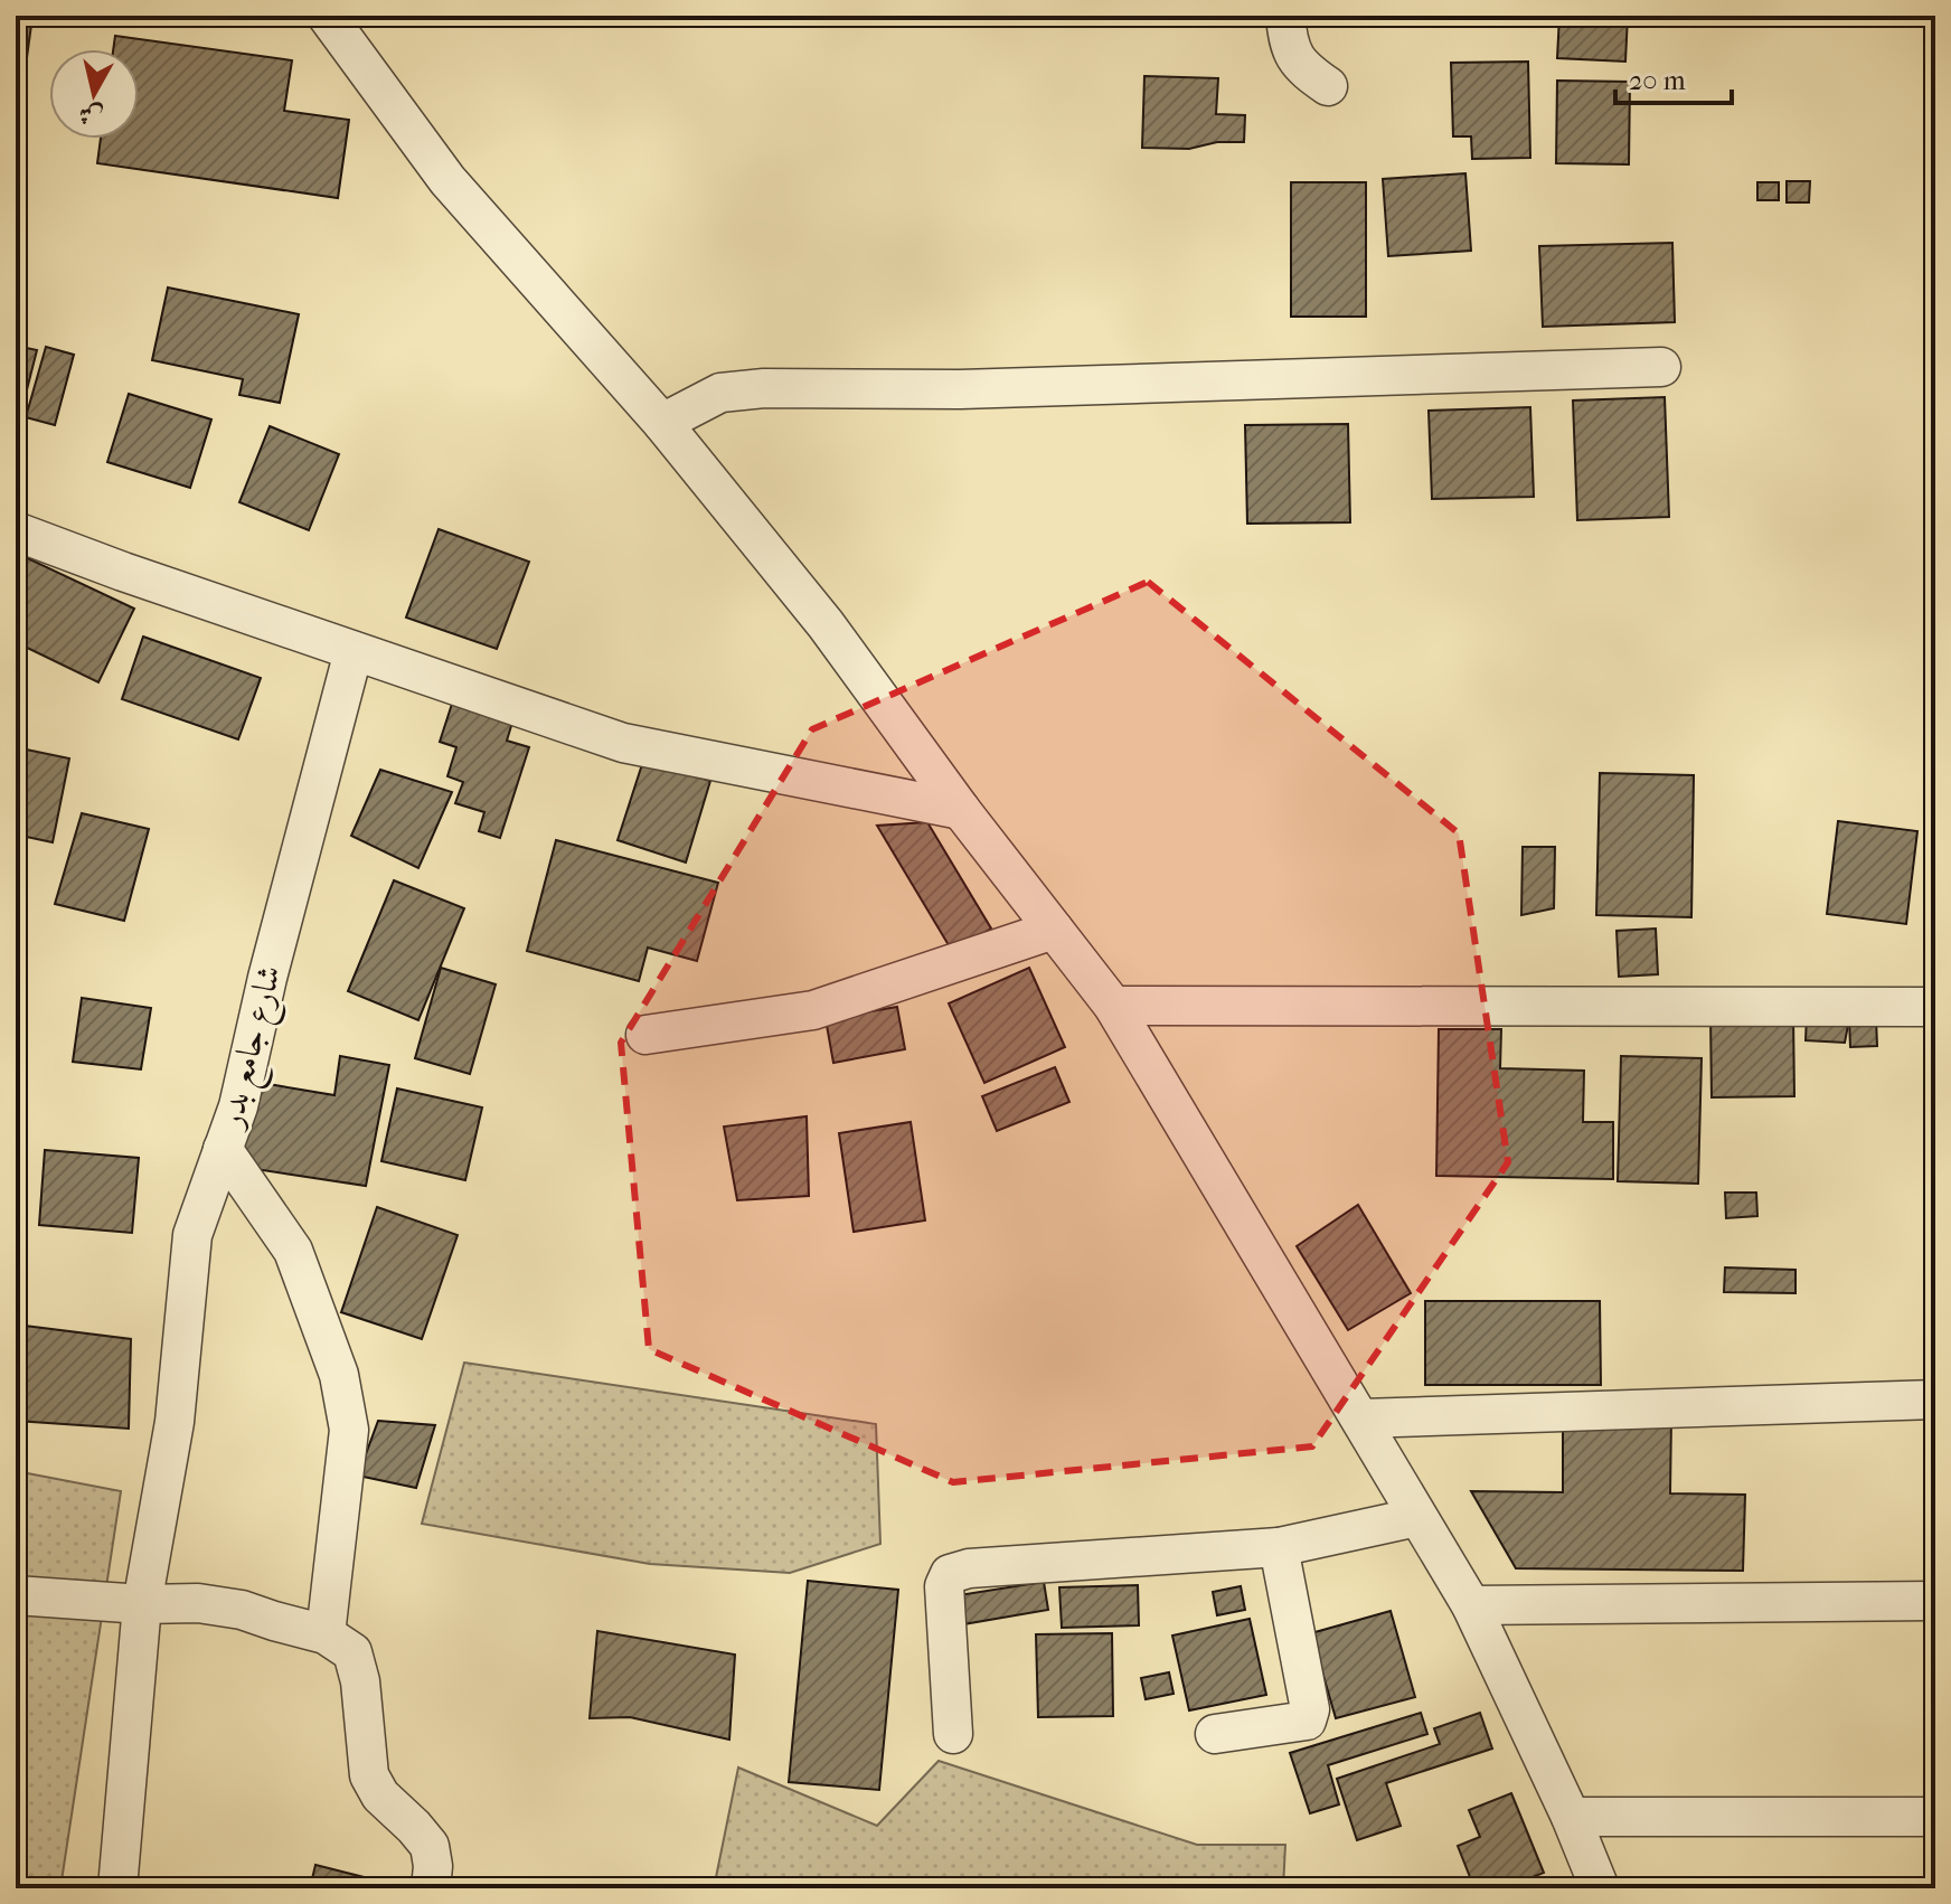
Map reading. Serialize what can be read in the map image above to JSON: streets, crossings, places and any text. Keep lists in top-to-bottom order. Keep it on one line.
{"streets":{"street":["شارع جامع بدر"]},"scale_bar":"20 m","north":"bottom"}
